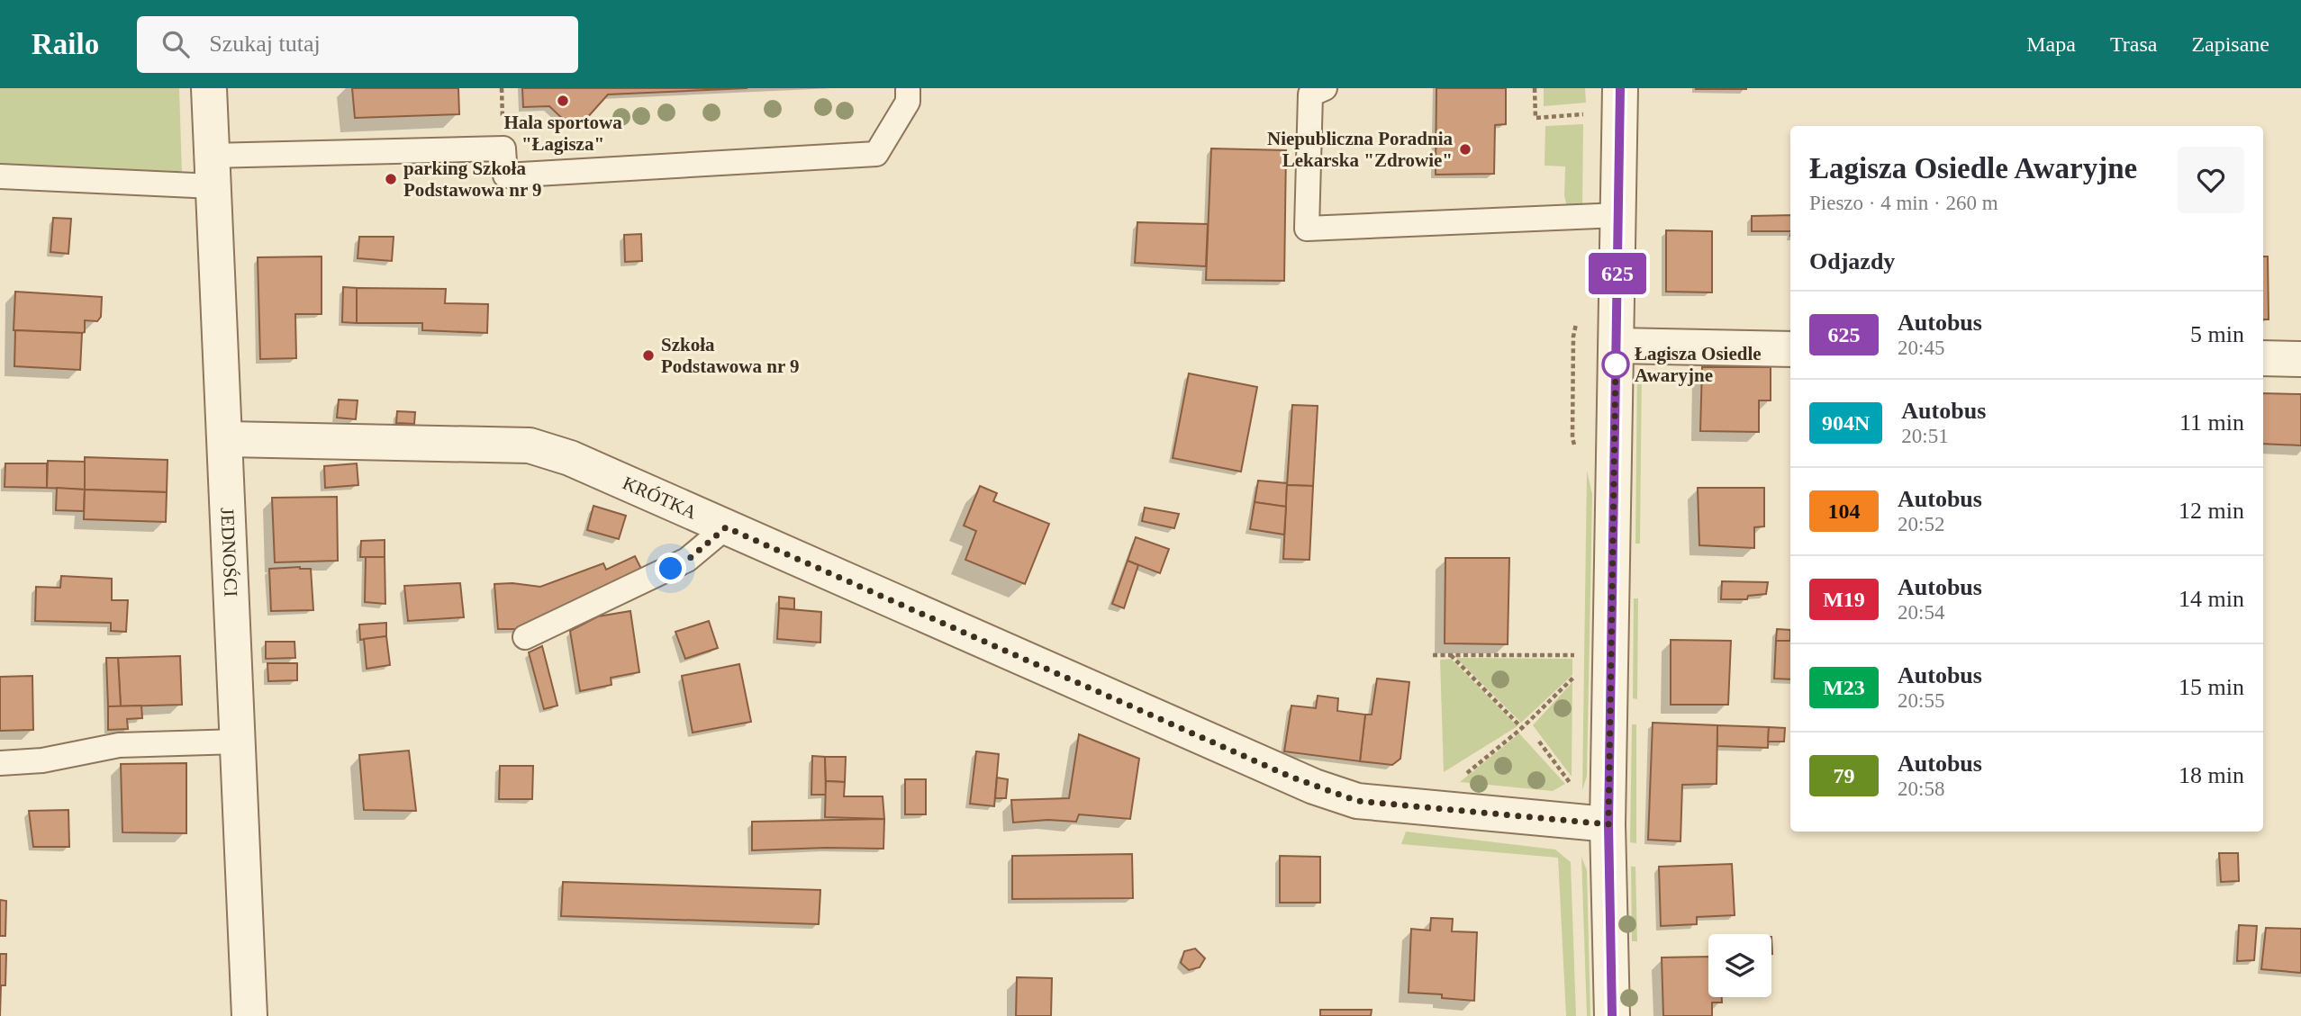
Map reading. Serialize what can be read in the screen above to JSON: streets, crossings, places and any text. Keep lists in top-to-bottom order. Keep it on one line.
{"streets":{"street":["KRÓTKA","JEDNOŚCI"]},"crossings":[["KRÓTKA","JEDNOŚCI"]],"places":["Hala sportowa \"Łagisza\"","Niepubliczna Poradnia Lekarska \"Zdrowie\"","parking Szkoła Podstawowa nr 9","Szkoła Podstawowa nr 9","Łagisza Osiedle Awaryjne"],"lines":["bus line 625"],"page":{"header":"Railo","search":"Szukaj tutaj","nav":["Mapa","Trasa","Zapisane"],"on_map":"625","heading":[["Łagisza Osiedle Awaryjne","Pieszo · 4 min · 260 m"],"Odjazdy"],"list":[{"mark":"625","name":"Autobus","note":"20:45","value":"5 min"},{"mark":"904N","name":"Autobus","note":"20:51","value":"11 min"},{"mark":"104","name":"Autobus","note":"20:52","value":"12 min"},{"mark":"M19","name":"Autobus","note":"20:54","value":"14 min"},{"mark":"M23","name":"Autobus","note":"20:55","value":"15 min"},{"mark":"79","name":"Autobus","note":"20:58","value":"18 min"}]}}
